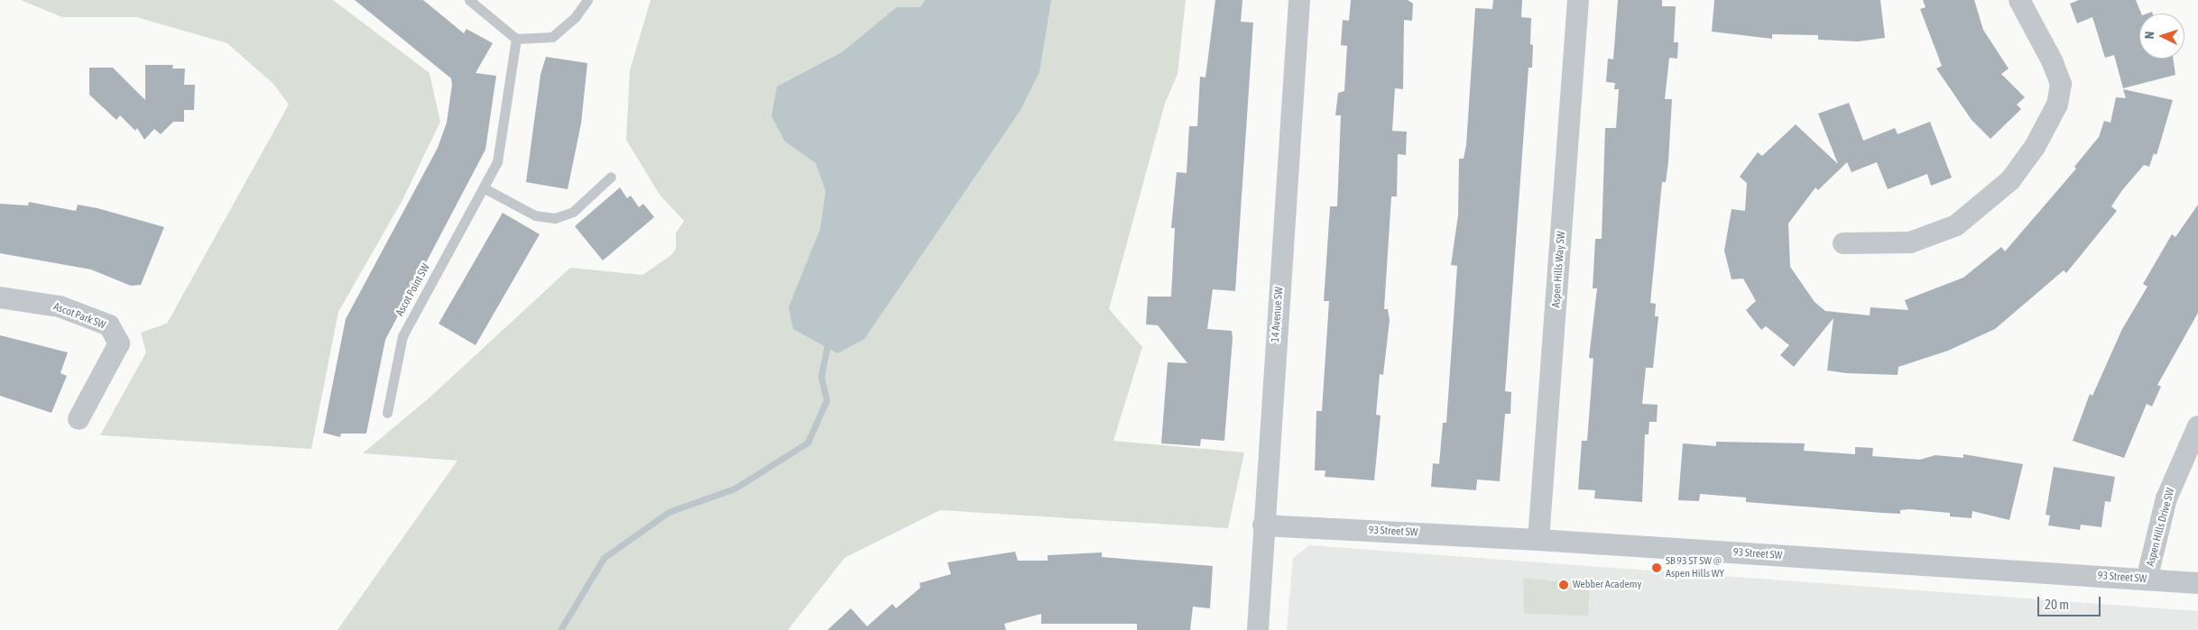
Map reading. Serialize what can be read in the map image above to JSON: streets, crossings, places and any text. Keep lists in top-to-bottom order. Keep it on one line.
{"streets":{"street":["Aspen Hills Way SW","14 Avenue SW","Ascot Park SW","Aspen Hills Drive SW","93 Street SW"],"lane":["Ascot Point SW"]},"crossings":[["Aspen Hills Way SW","93 Street SW"],["14 Avenue SW","93 Street SW"],["Aspen Hills Drive SW","93 Street SW"]],"places":["SB 93 ST SW @ Aspen Hills WY","Webber Academy"],"scale_bar":"20 m","north":"left"}
